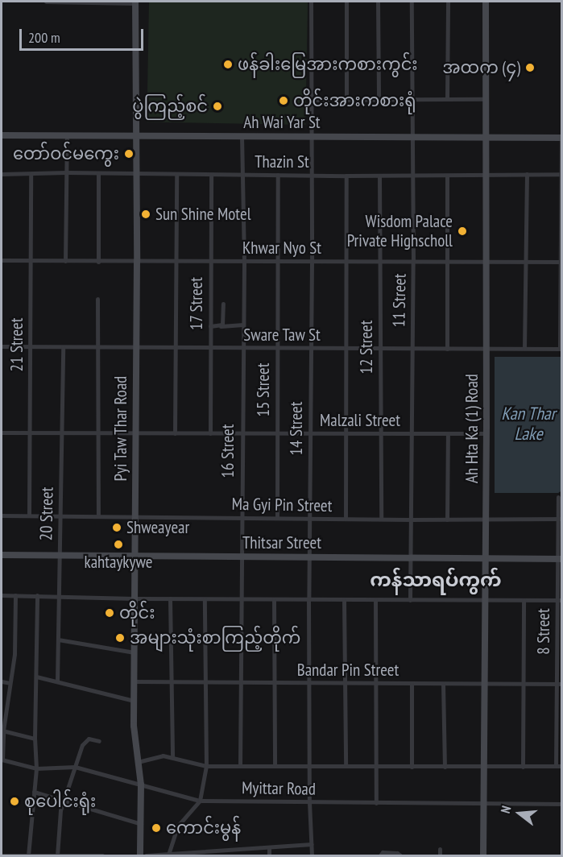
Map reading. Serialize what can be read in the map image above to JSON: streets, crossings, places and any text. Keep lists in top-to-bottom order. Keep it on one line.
{"streets":{"street":["Ah Wai Yar St","Thazin St","Khwar Nyo St","11 Street","17 Street","Sware Taw St","21 Street","12 Street","15 Street","Malzali Street","Pyi Taw Thar Road","14 Street","Ah Hta Ka (1) Road","16 Street","Ma Gyi Pin Street","20 Street","Thitsar Street","8 Street","Bandar Pin Street","Myittar Road"]},"crossings":[["Ah Wai Yar St","11 Street"],["Ah Wai Yar St","Pyi Taw Thar Road"],["Ah Wai Yar St","14 Street"],["Ah Wai Yar St","Ah Hta Ka (1) Road"],["Ah Wai Yar St","16 Street"],["Thazin St","11 Street"],["Thazin St","17 Street"],["Thazin St","21 Street"],["Thazin St","12 Street"],["Thazin St","15 Street"],["Thazin St","Pyi Taw Thar Road"],["Thazin St","14 Street"],["Thazin St","Ah Hta Ka (1) Road"],["Thazin St","16 Street"],["Khwar Nyo St","11 Street"],["Khwar Nyo St","17 Street"],["Khwar Nyo St","21 Street"],["Khwar Nyo St","12 Street"],["Khwar Nyo St","15 Street"],["Khwar Nyo St","Pyi Taw Thar Road"],["Khwar Nyo St","14 Street"],["Khwar Nyo St","Ah Hta Ka (1) Road"],["Khwar Nyo St","16 Street"],["11 Street","Sware Taw St"],["11 Street","Malzali Street"],["11 Street","Ma Gyi Pin Street"],["11 Street","Thitsar Street"],["17 Street","Sware Taw St"],["17 Street","Malzali Street"],["Sware Taw St","21 Street"],["Sware Taw St","12 Street"],["Sware Taw St","15 Street"],["Sware Taw St","Pyi Taw Thar Road"],["Sware Taw St","14 Street"],["Sware Taw St","Ah Hta Ka (1) Road"],["Sware Taw St","16 Street"],["Sware Taw St","20 Street"],["21 Street","Malzali Street"],["21 Street","Ma Gyi Pin Street"],["12 Street","Malzali Street"],["12 Street","Ma Gyi Pin Street"],["15 Street","Malzali Street"],["15 Street","Ma Gyi Pin Street"],["Malzali Street","Pyi Taw Thar Road"],["Malzali Street","14 Street"],["Malzali Street","Ah Hta Ka (1) Road"],["Malzali Street","16 Street"],["Malzali Street","20 Street"],["Pyi Taw Thar Road","Ma Gyi Pin Street"],["Pyi Taw Thar Road","Thitsar Street"],["Pyi Taw Thar Road","Bandar Pin Street"],["Pyi Taw Thar Road","Myittar Road"],["14 Street","Ma Gyi Pin Street"],["14 Street","Thitsar Street"],["14 Street","Bandar Pin Street"],["14 Street","Myittar Road"],["Ah Hta Ka (1) Road","Ma Gyi Pin Street"],["Ah Hta Ka (1) Road","Thitsar Street"],["Ah Hta Ka (1) Road","Bandar Pin Street"],["Ah Hta Ka (1) Road","Myittar Road"],["16 Street","Ma Gyi Pin Street"],["16 Street","Thitsar Street"],["16 Street","Bandar Pin Street"],["Ma Gyi Pin Street","20 Street"],["Ma Gyi Pin Street","8 Street"],["20 Street","Thitsar Street"],["Thitsar Street","8 Street"],["8 Street","Bandar Pin Street"]],"districts":["ကန်သာရပ်ကွက်"],"water":["Kan Thar Lake"],"places":["ဖန်ခါးမြေအားကစားကွင်း","အထက (၄)","တိုင်းအားကစားရုံ","ပွဲကြည့်စင်","တော်ဝင်မကွေး","Sun Shine Motel","Wisdom Palace Private Highscholl","Shweayear","kahtaykywe","တိုင်း","အများသုံးစာကြည့်တိုက်","စုပေါင်းရုံး","ကောင်းမွန်"],"scale_bar":"200 m","north":"left"}
